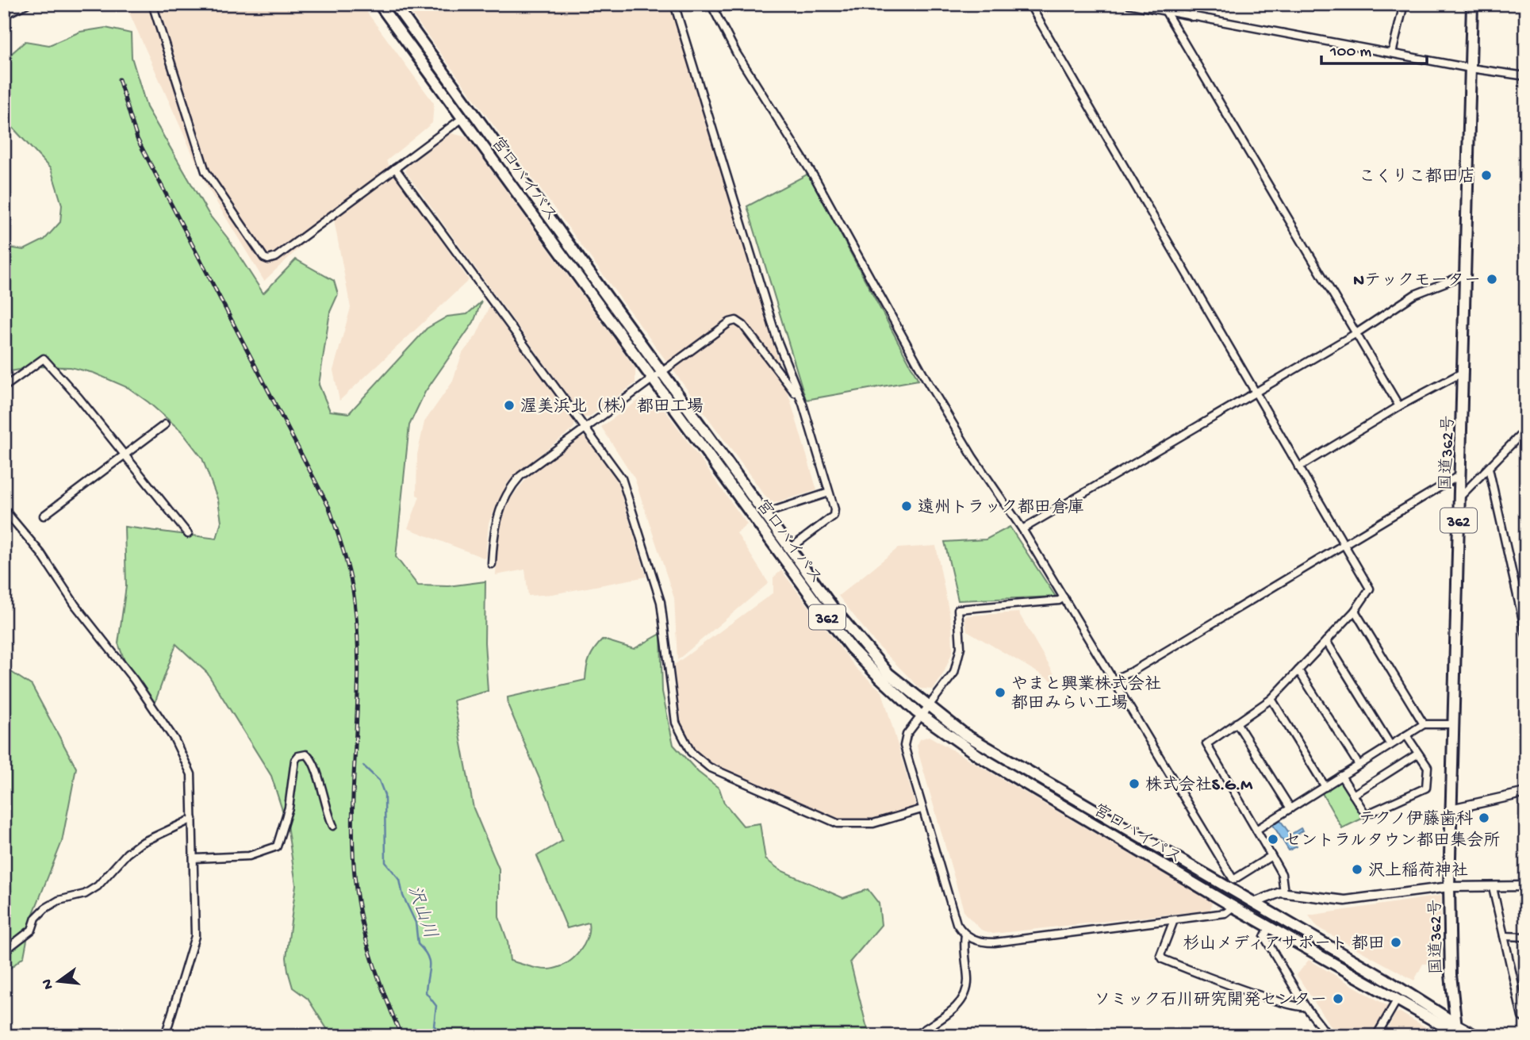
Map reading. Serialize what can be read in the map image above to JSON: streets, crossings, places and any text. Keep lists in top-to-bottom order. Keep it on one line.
{"streets":{"highway":["宮口バイパス","国道362号","362"]},"crossings":[["宮口バイパス","国道362号"]],"water":["沢山川"],"places":["こくりこ都田店","Nテックモーター","渥美浜北（株）都田工場","遠州トラック都田倉庫","やまと興業株式会社 都田みらい工場","株式会社S.G.M","テクノ伊藤歯科","セントラルタウン都田集会所","沢上稲荷神社","杉山メディアサポート 都田","ソミック石川研究開発センター"],"scale_bar":"100 m","north":"left"}
